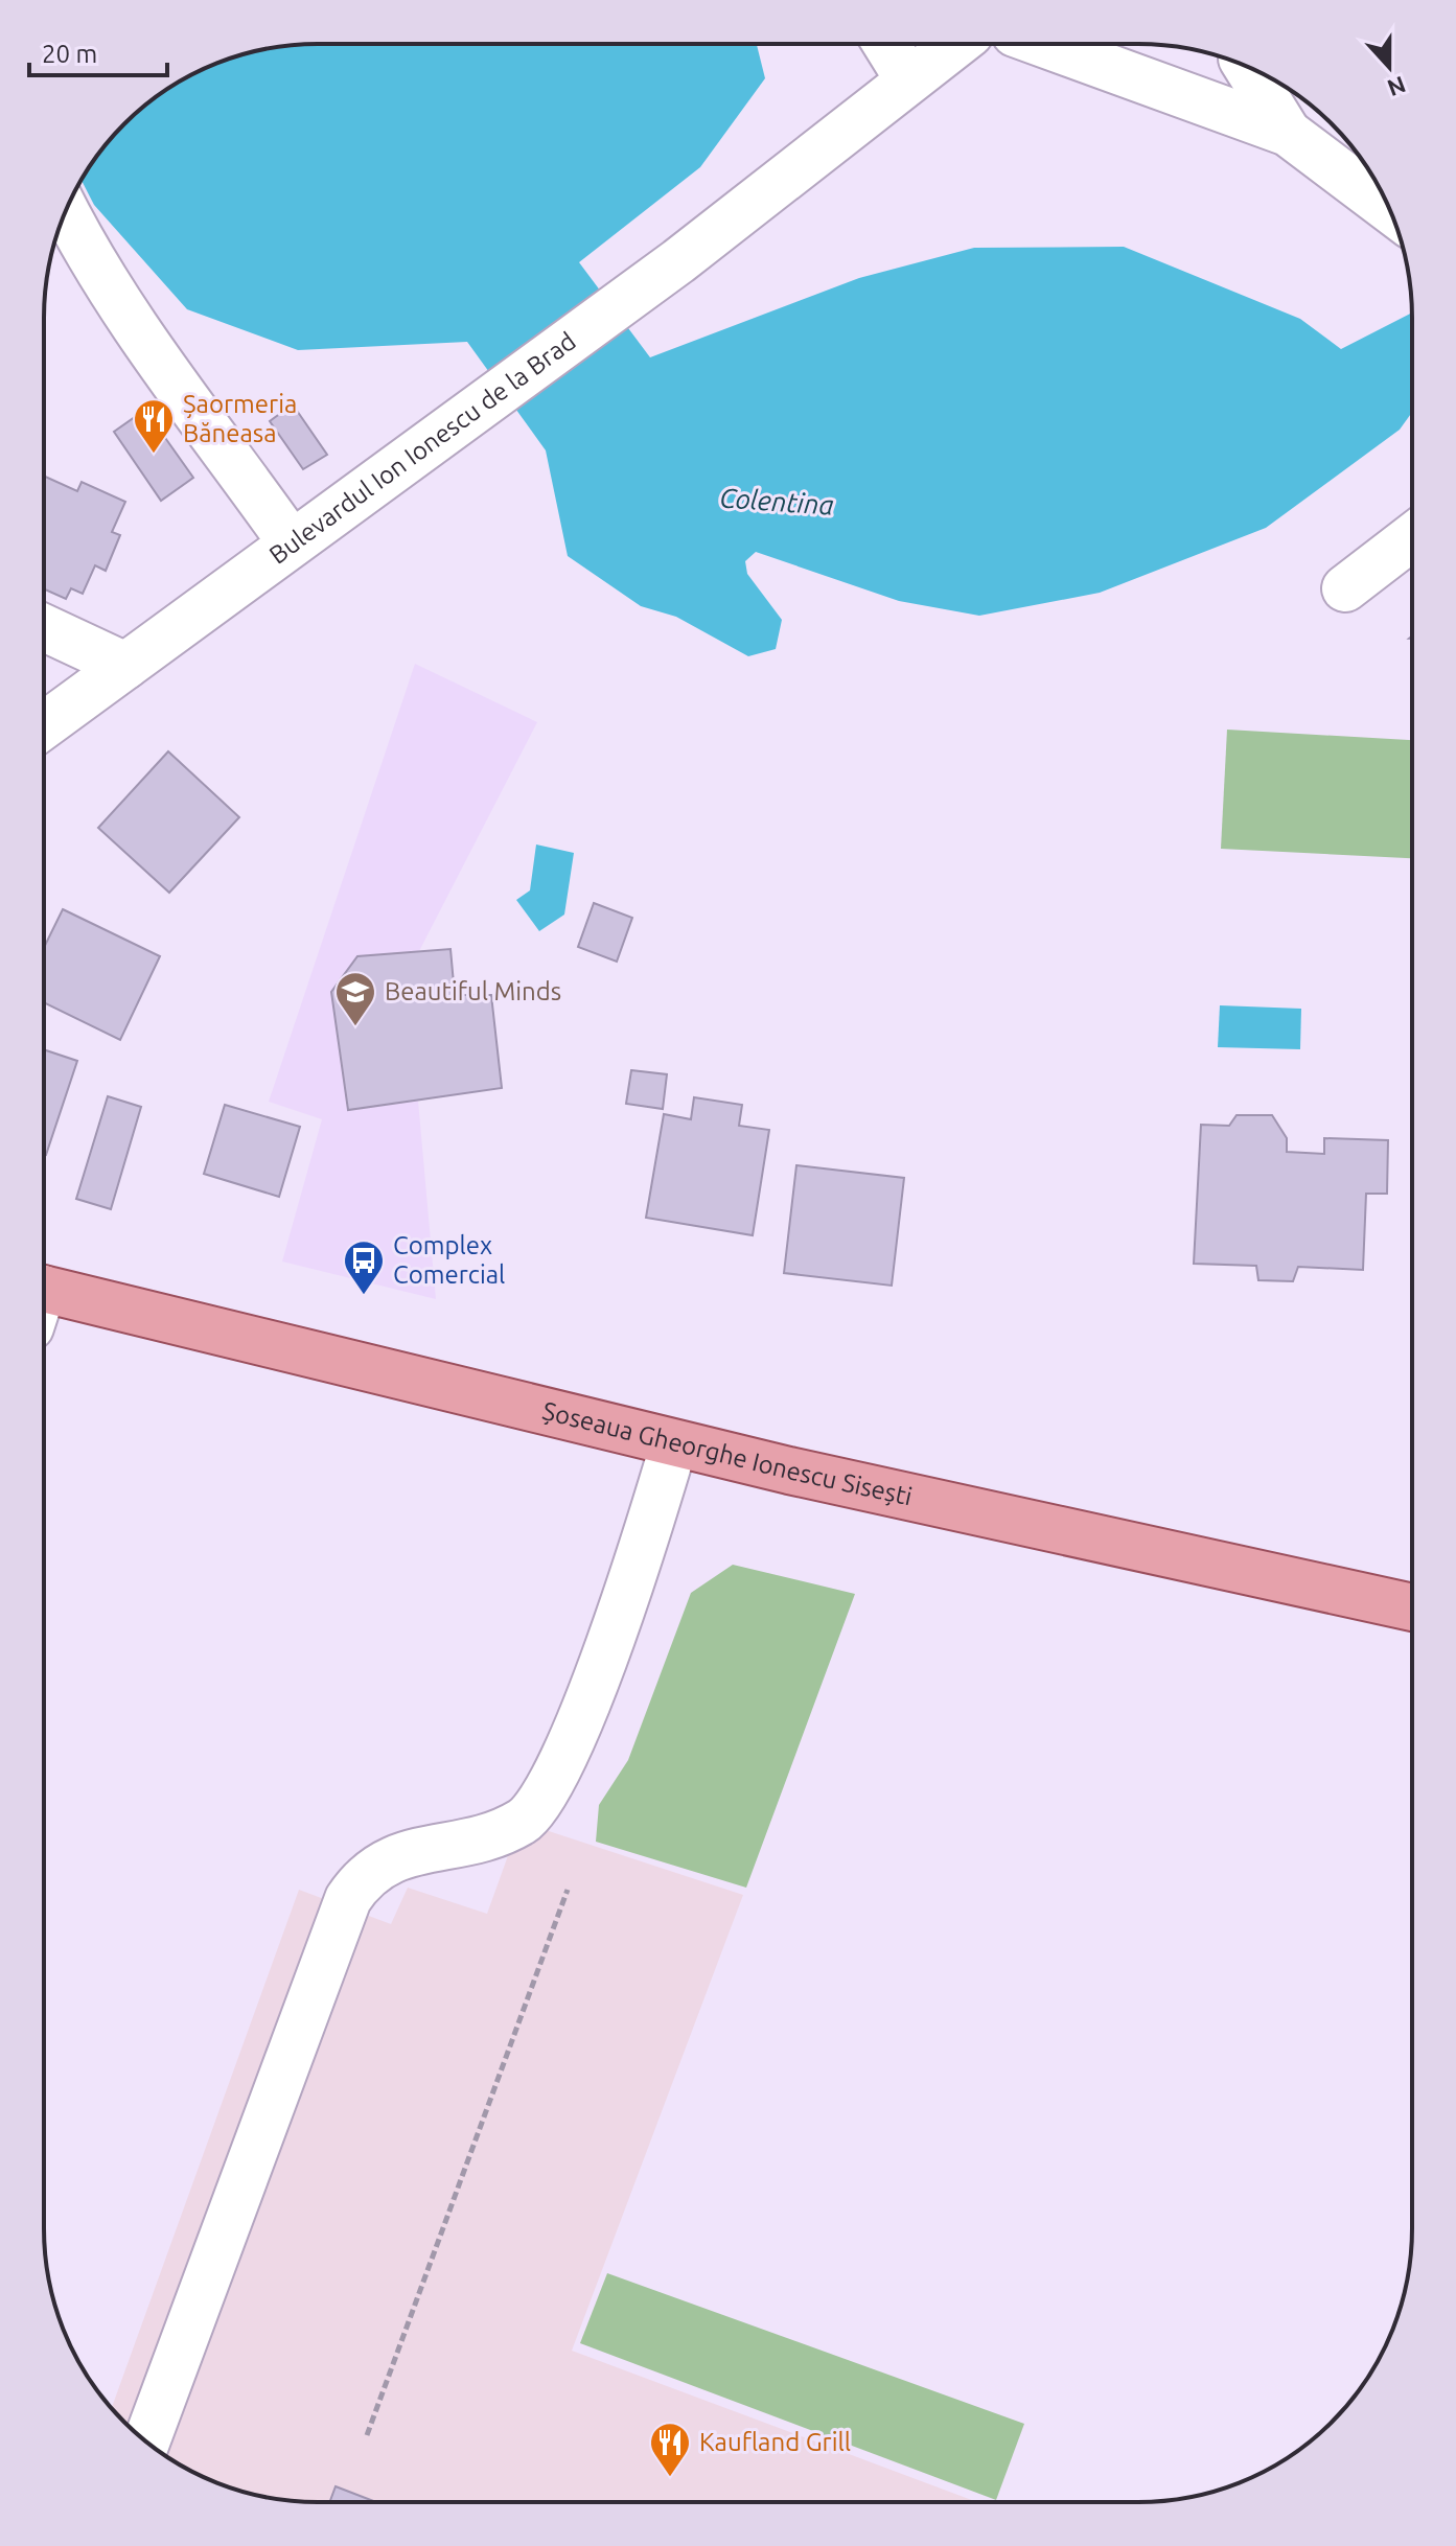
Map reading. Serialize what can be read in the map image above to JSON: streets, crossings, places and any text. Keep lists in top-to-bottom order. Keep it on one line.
{"streets":{"main road":["Șoseaua Gheorghe Ionescu Sisești"],"street":["Bulevardul Ion Ionescu de la Brad"]},"water":["Colentina"],"places":{"restaurant":["Șaormeria Băneasa","Kaufland Grill"],"school or university":["Beautiful Minds"],"bus stop":["Complex Comercial"]},"scale_bar":"20 m","north":"bottom"}
